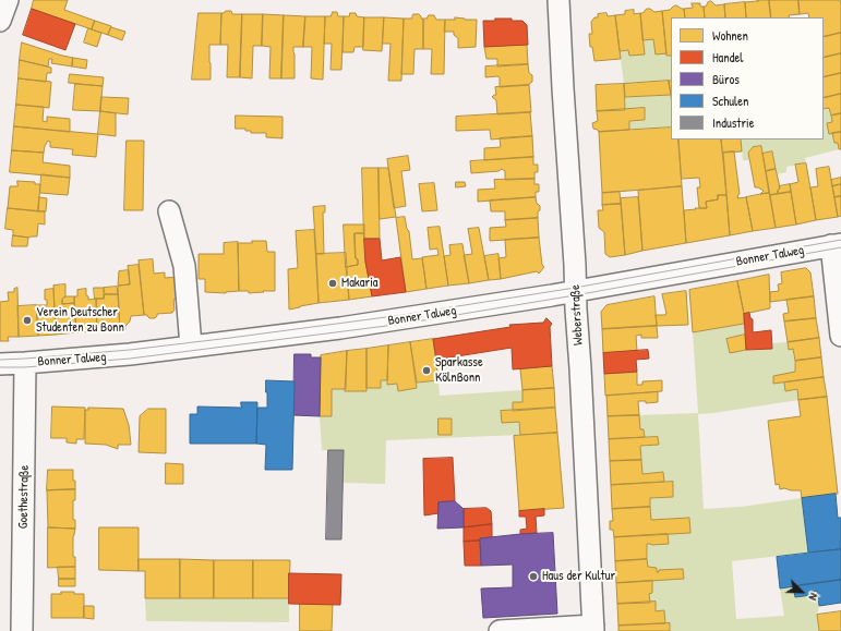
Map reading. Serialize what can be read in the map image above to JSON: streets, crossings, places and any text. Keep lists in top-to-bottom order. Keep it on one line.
{"streets":{"street":["Bonner Talweg","Weberstraße","Goethestraße"]},"crossings":[["Bonner Talweg","Weberstraße"],["Bonner Talweg","Goethestraße"]],"places":["Makaria","Verein Deutscher Studenten zu Bonn","Sparkasse KölnBonn","Haus der Kultur"],"legend":["Wohnen","Handel","Büros","Schulen","Industrie"],"north":"bottom right"}
